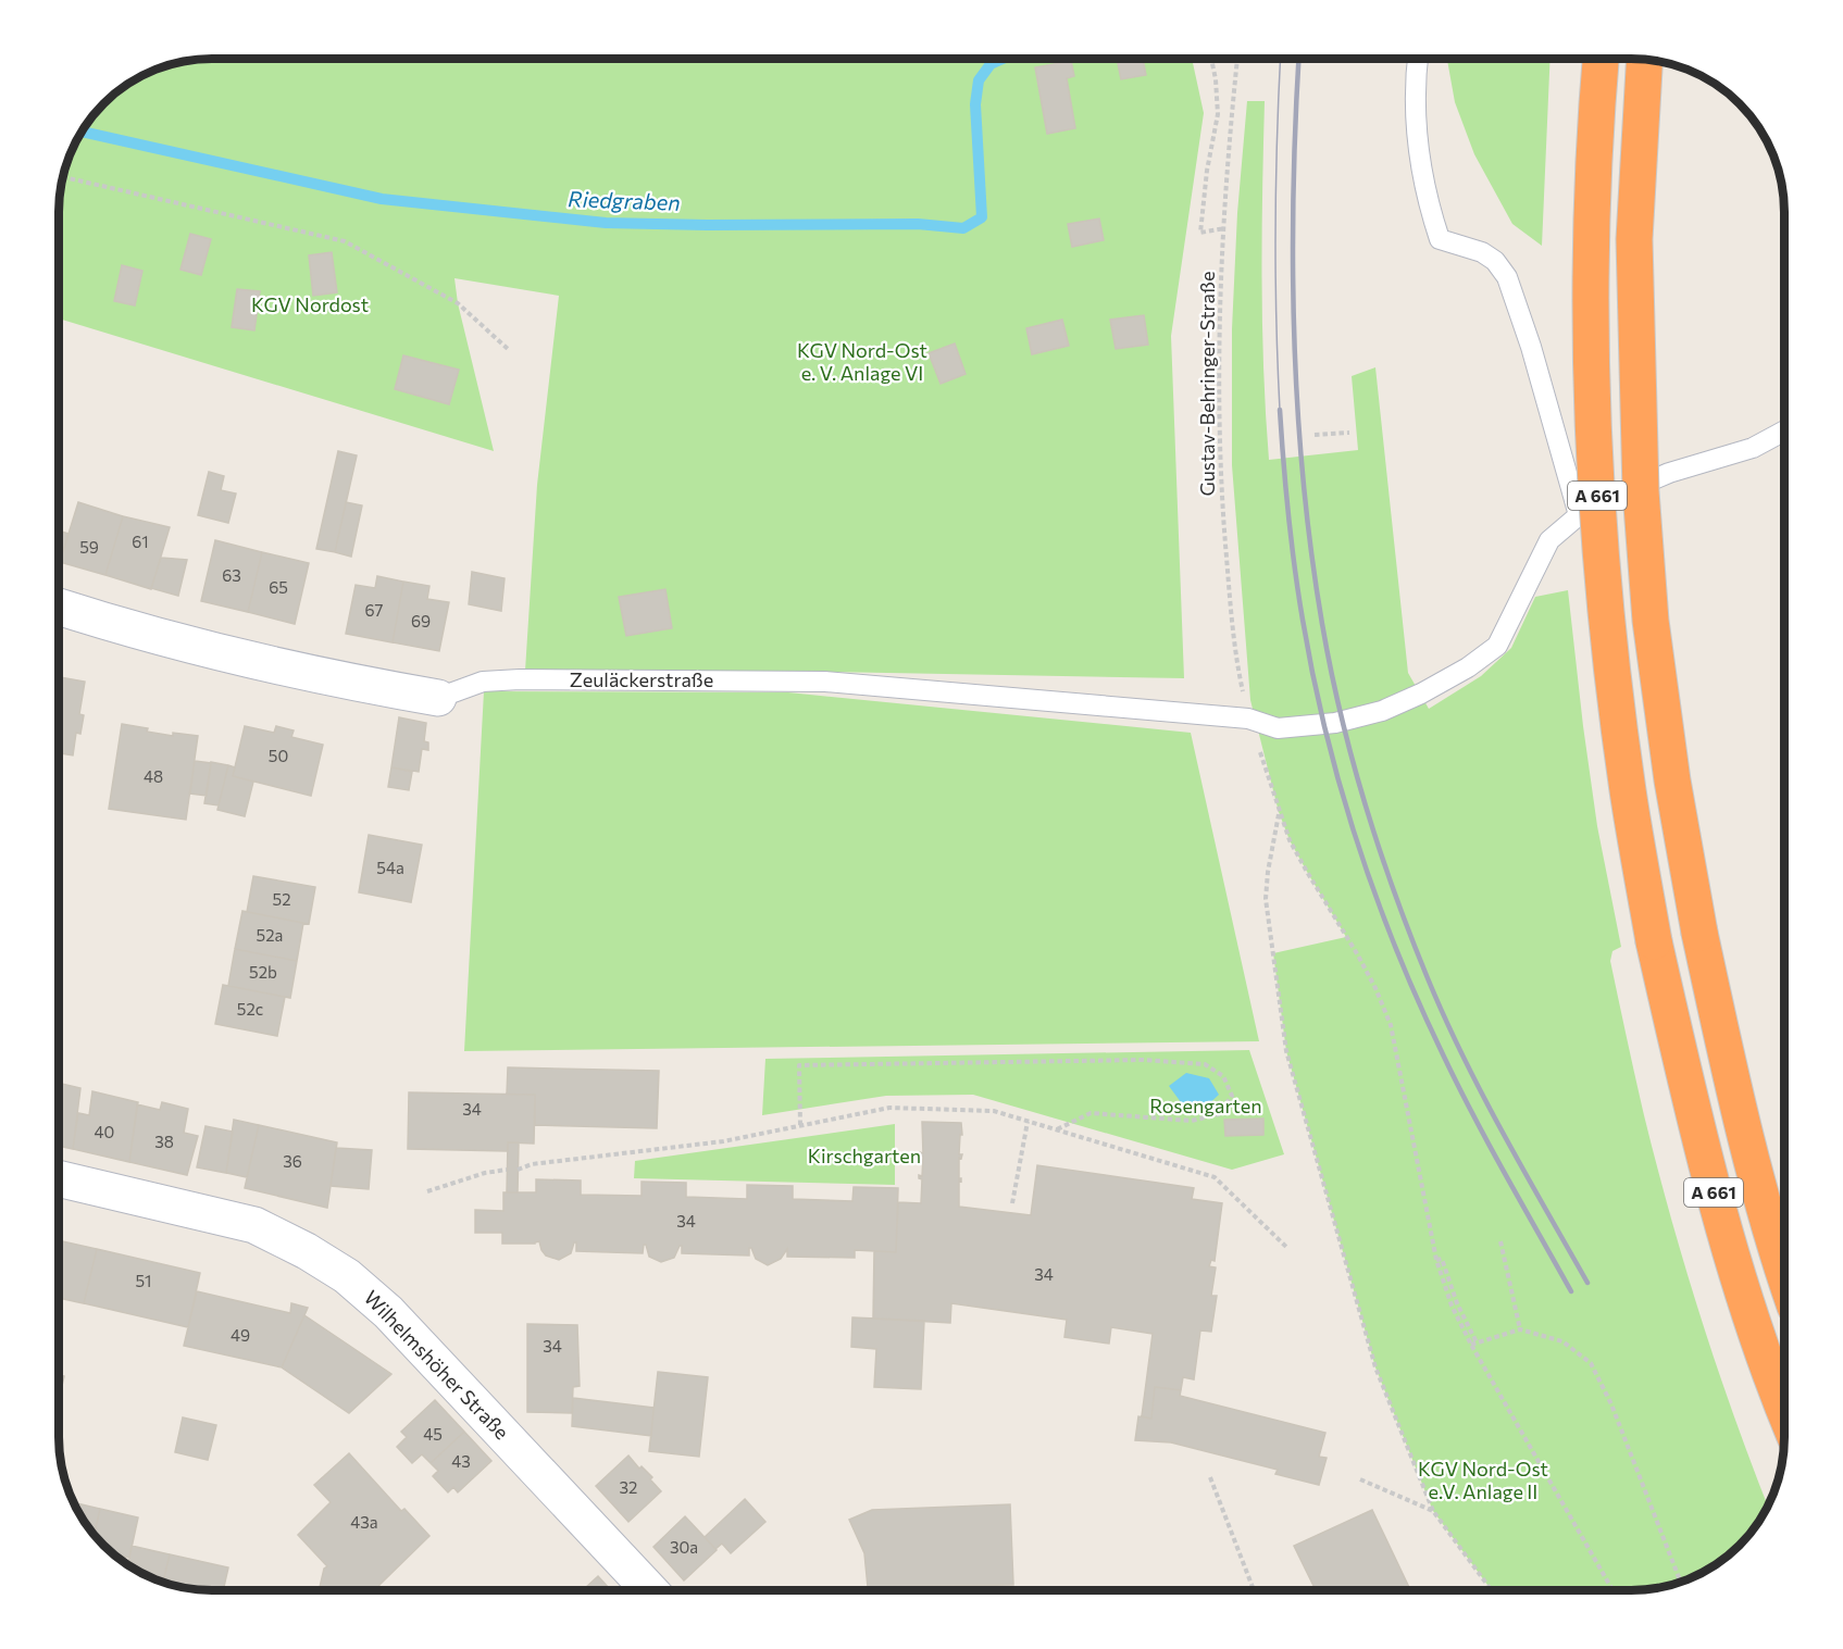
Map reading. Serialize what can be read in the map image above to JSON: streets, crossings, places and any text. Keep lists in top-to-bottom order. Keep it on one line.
{"streets":{"highway":["A 661"],"main road":["Zeuläckerstraße","Wilhelmshöher Straße"],"path":["Gustav-Behringer-Straße"]},"crossings":[["Gustav-Behringer-Straße","Zeuläckerstraße"]],"water":["Riedgraben"],"parks":["KGV Nordost","KGV Nord-Ost e. V. Anlage VI","Rosengarten","Kirschgarten","KGV Nord-Ost e.V. Anlage II"],"house_numbers":["61","59","63","65","67","69","50","48","54a","52","52a","52b","52c","34","40","38","36","34","34","51","49","34","45","43","32","43a","30a"]}
